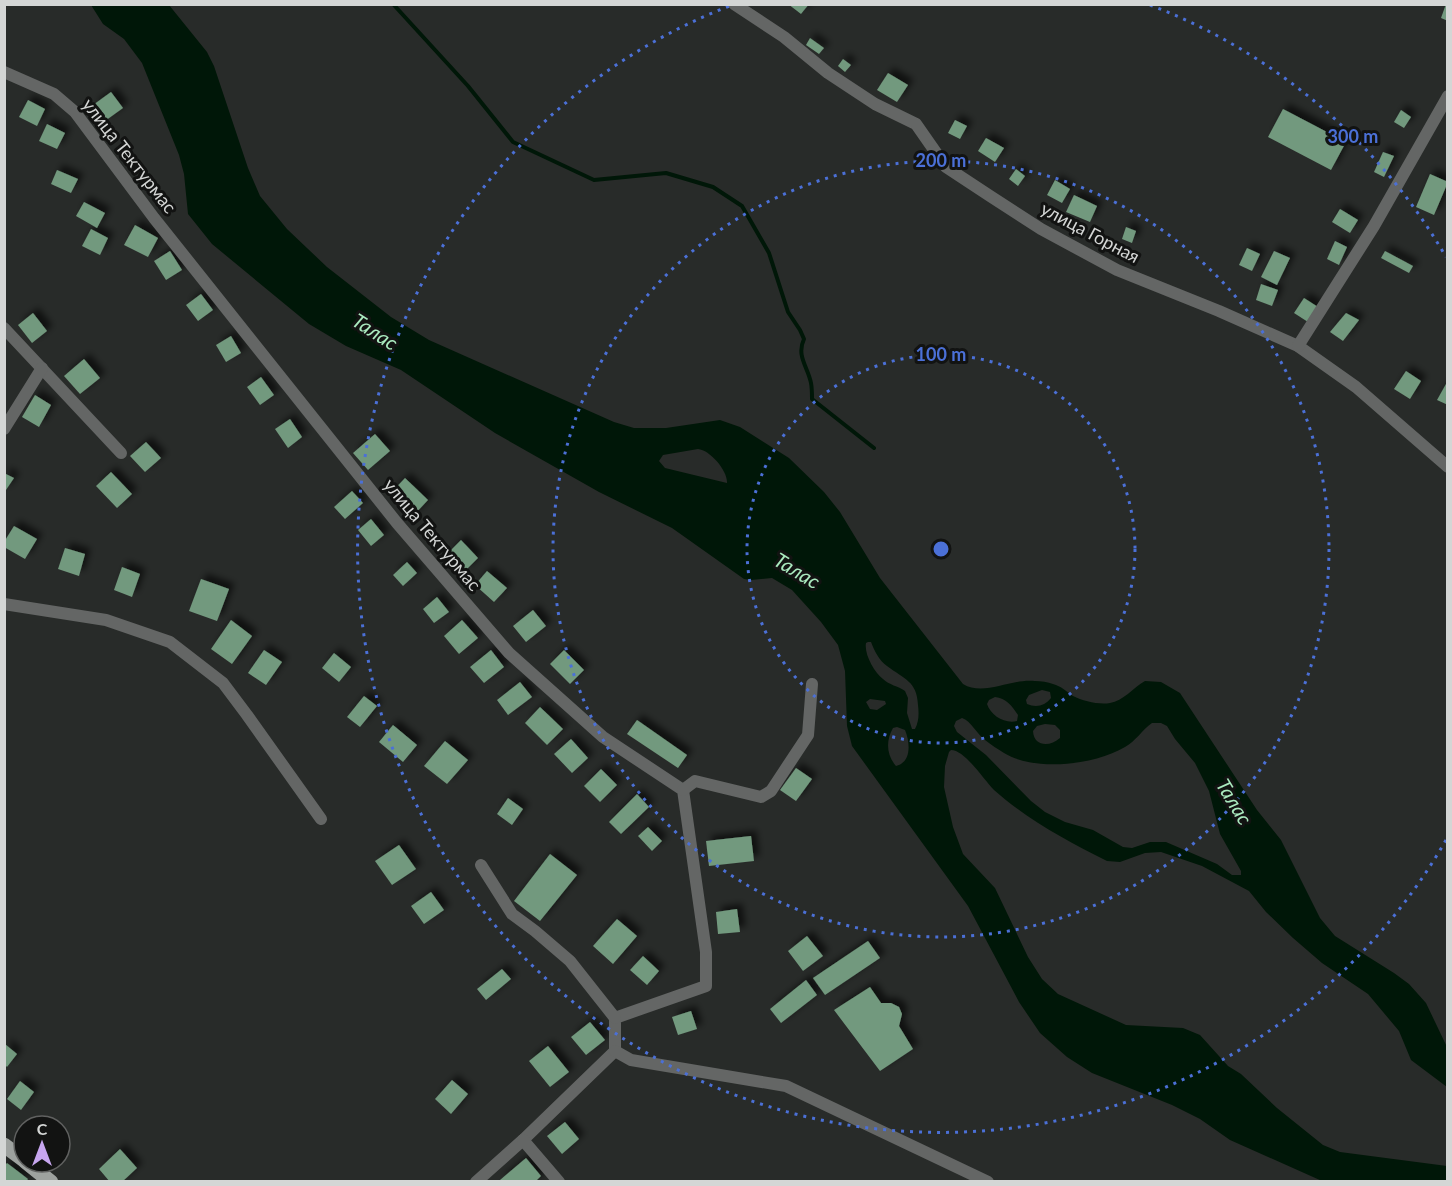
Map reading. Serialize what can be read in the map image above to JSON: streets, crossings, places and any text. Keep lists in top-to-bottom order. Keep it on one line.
{"streets":{"street":["улица Тектурмас","улица Горная"]},"water":["Талас"],"north":"top","rings":["300 m","200 m","100 m"]}
